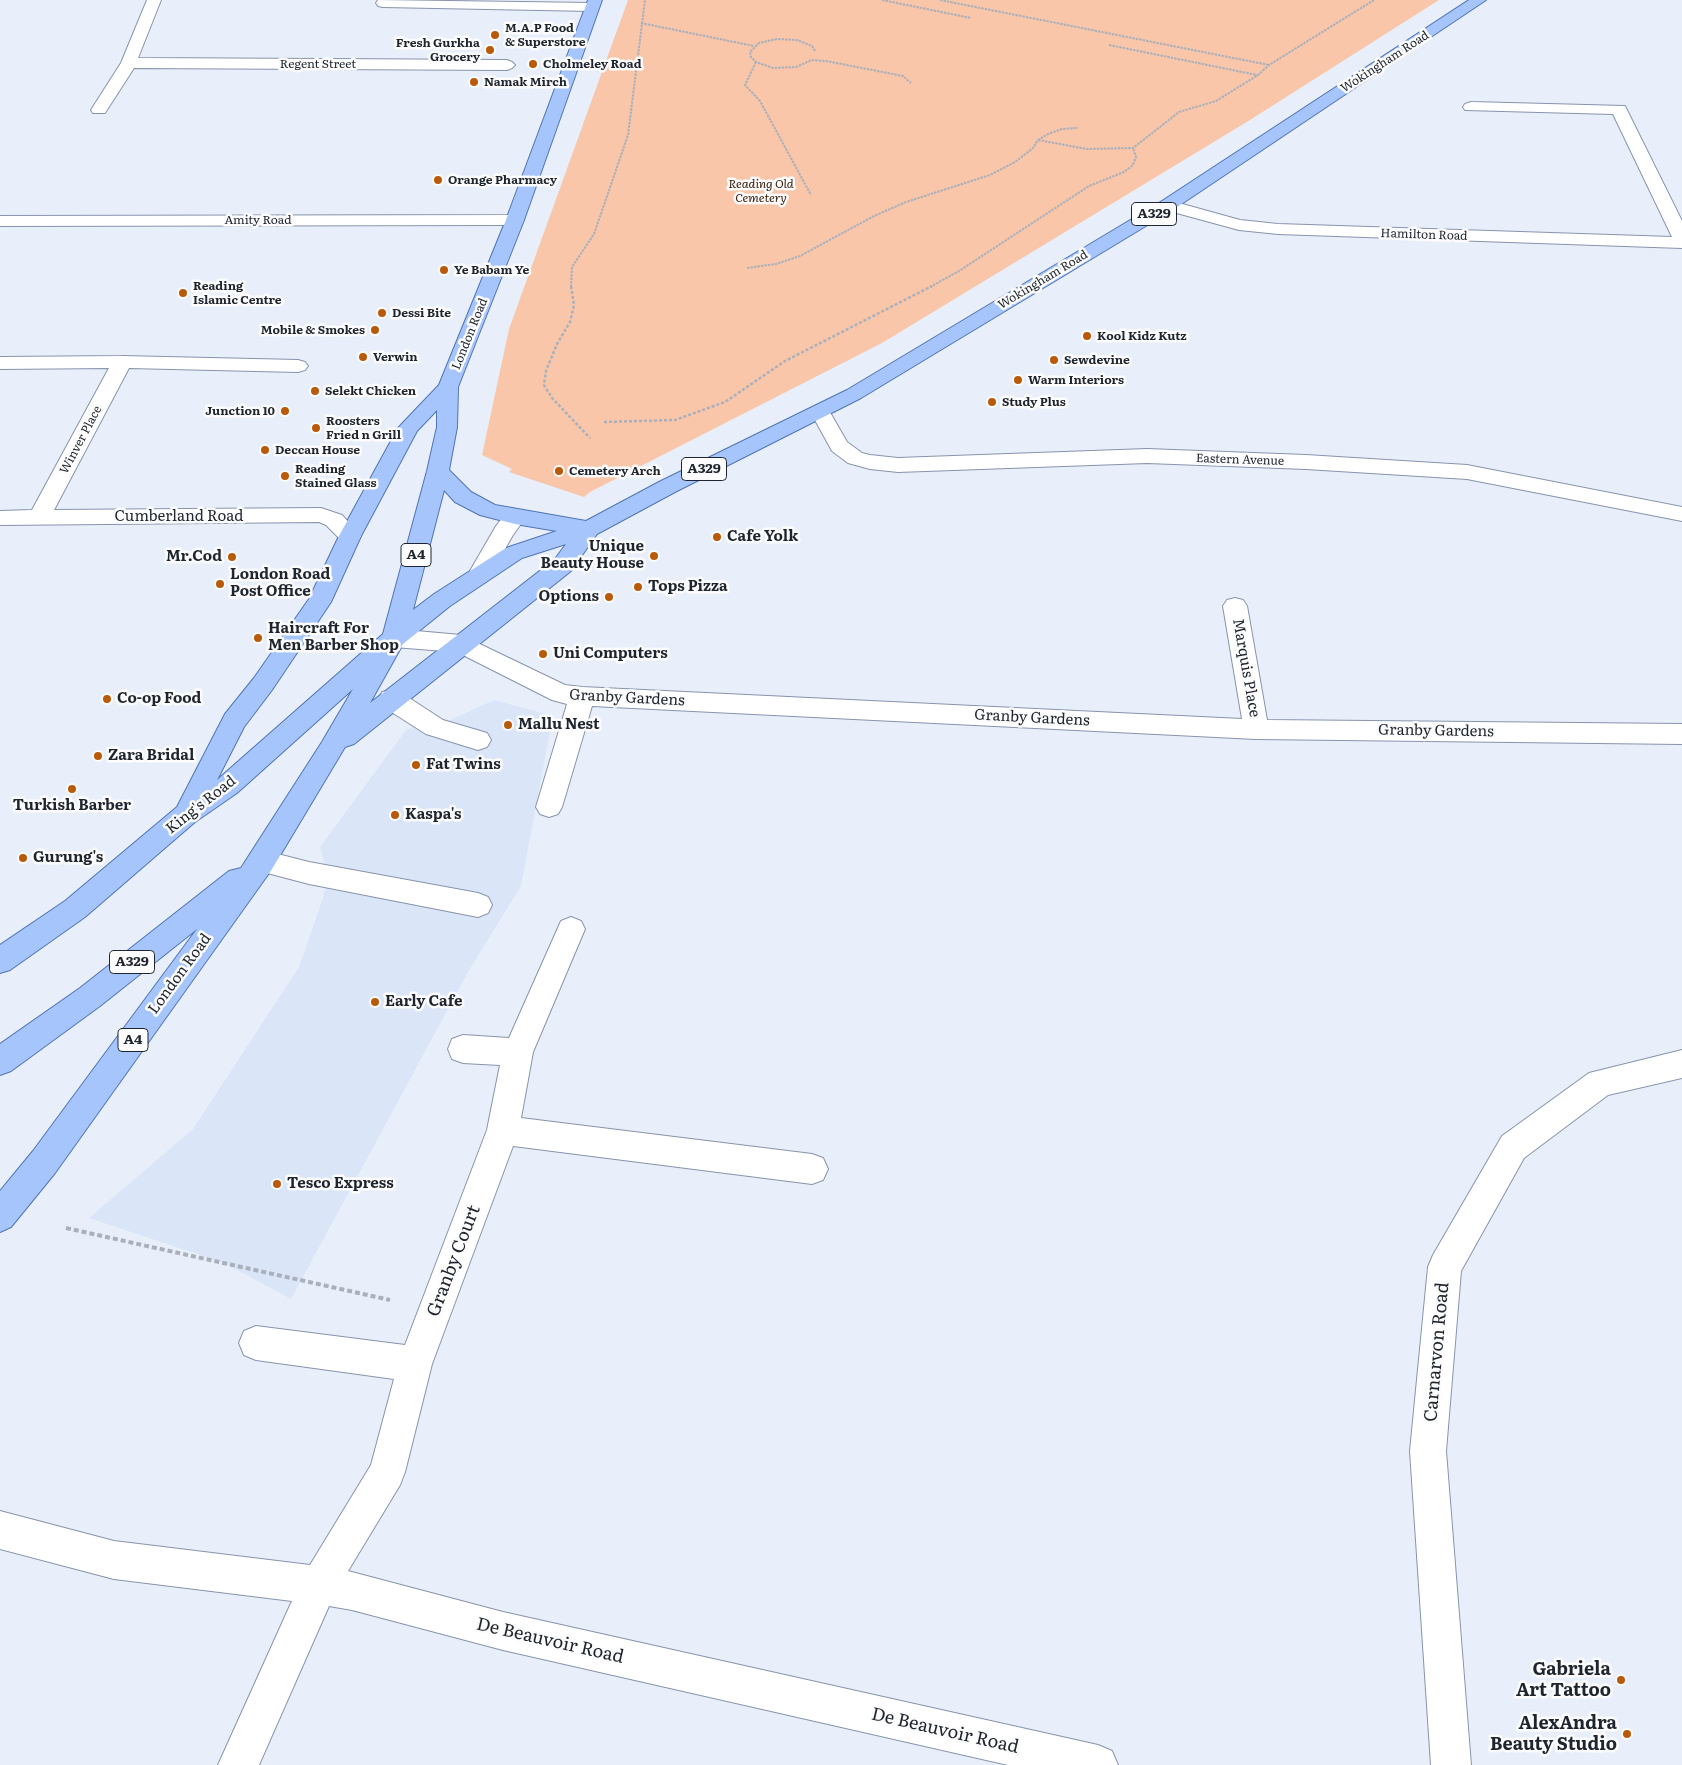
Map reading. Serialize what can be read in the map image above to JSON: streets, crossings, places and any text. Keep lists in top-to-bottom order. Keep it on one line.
{"streets":{"main road":["Wokingham Road","A329","London Road","A4","King's Road"],"street":["Regent Street","Amity Road","Hamilton Road","Winver Place","Eastern Avenue","Cumberland Road","Marquis Place","Granby Gardens","Granby Court","Carnarvon Road","De Beauvoir Road"]},"crossings":[["Wokingham Road","Hamilton Road"],["Wokingham Road","London Road"],["Wokingham Road","Eastern Avenue"],["Wokingham Road","Granby Gardens"],["Wokingham Road","King's Road"],["A329","London Road"],["Amity Road","London Road"],["London Road","Cumberland Road"],["London Road","Granby Gardens"],["London Road","King's Road"],["Winver Place","Cumberland Road"],["Marquis Place","Granby Gardens"],["Granby Gardens","King's Road"],["Granby Court","De Beauvoir Road"]],"parks":["Reading Old Cemetery"],"places":["M.A.P Food & Superstore","Fresh Gurkha Grocery","Cholmeley Road","Namak Mirch","Orange Pharmacy","Ye Babam Ye","Reading Islamic Centre","Dessi Bite","Mobile & Smokes","Kool Kidz Kutz","Verwin","Sewdevine","Warm Interiors","Selekt Chicken","Study Plus","Junction 10","Roosters Fried n Grill","Deccan House","Cemetery Arch","Reading Stained Glass","Cafe Yolk","Unique Beauty House","Mr.Cod","London Road Post Office","Tops Pizza","Options","Haircraft For Men Barber Shop","Uni Computers","Co-op Food","Mallu Nest","Zara Bridal","Fat Twins","Turkish Barber","Kaspa's","Gurung's","Early Cafe","Tesco Express","Gabriela Art Tattoo","AlexAndra Beauty Studio"]}
